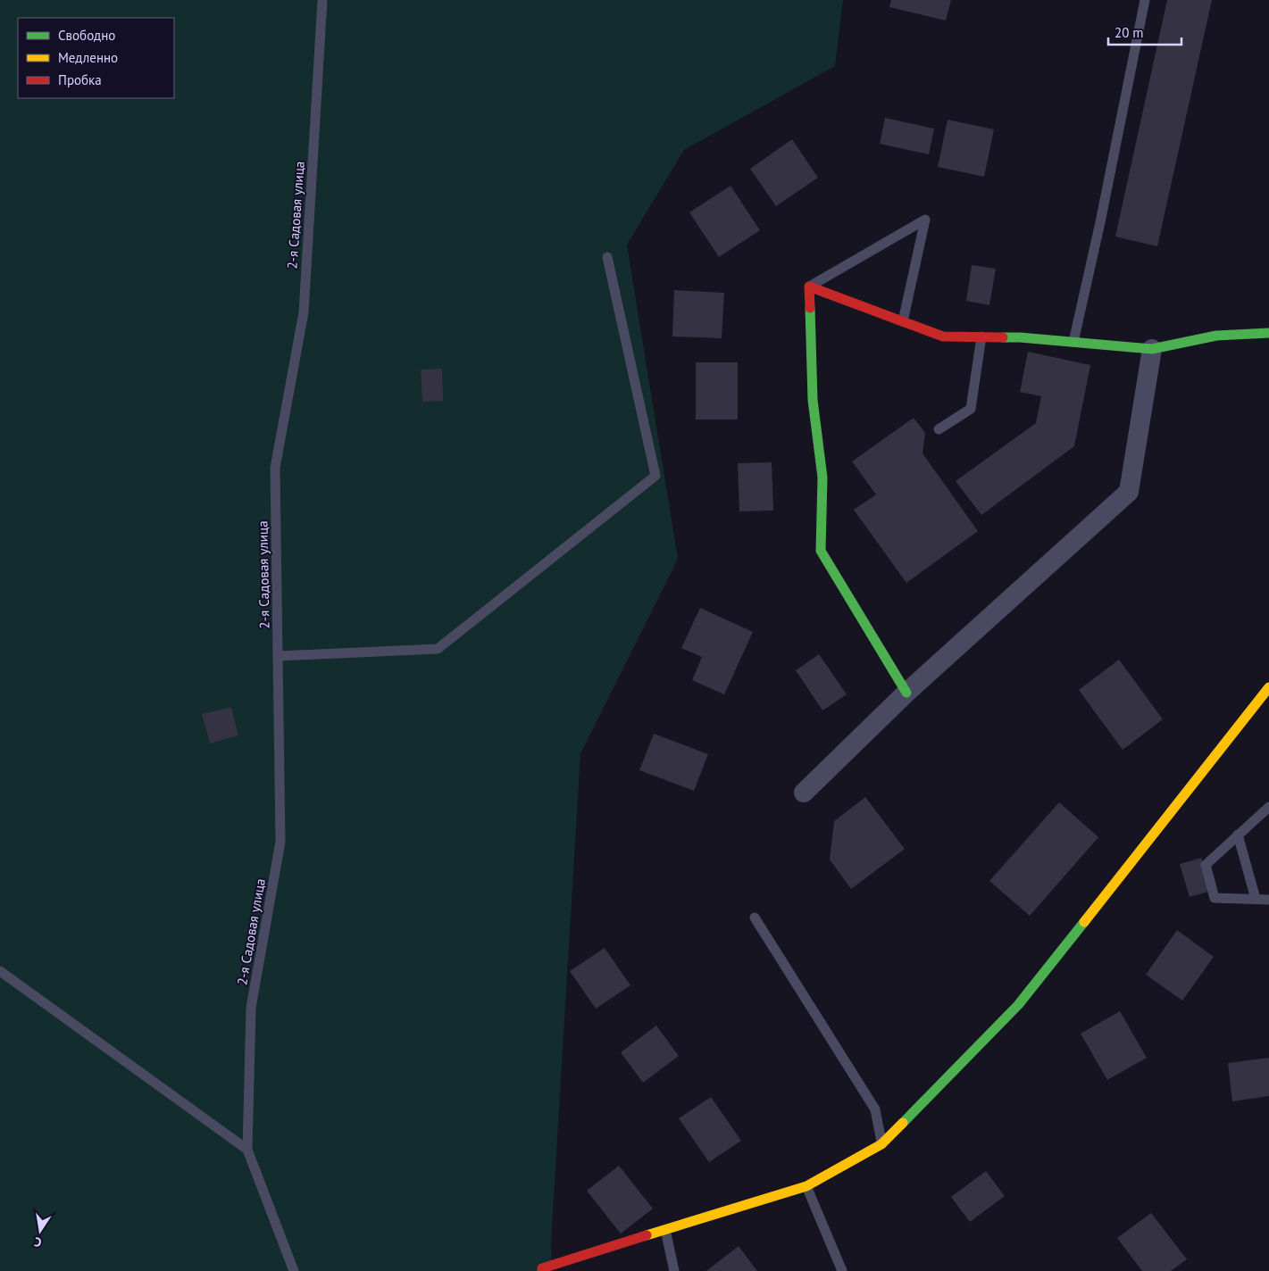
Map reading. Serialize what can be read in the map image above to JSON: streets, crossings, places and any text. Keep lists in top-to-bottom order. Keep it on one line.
{"streets":{"lane":["2-я Садовая улица"]},"legend":["Свободно","Медленно","Пробка"],"scale_bar":"20 m","north":"bottom"}
